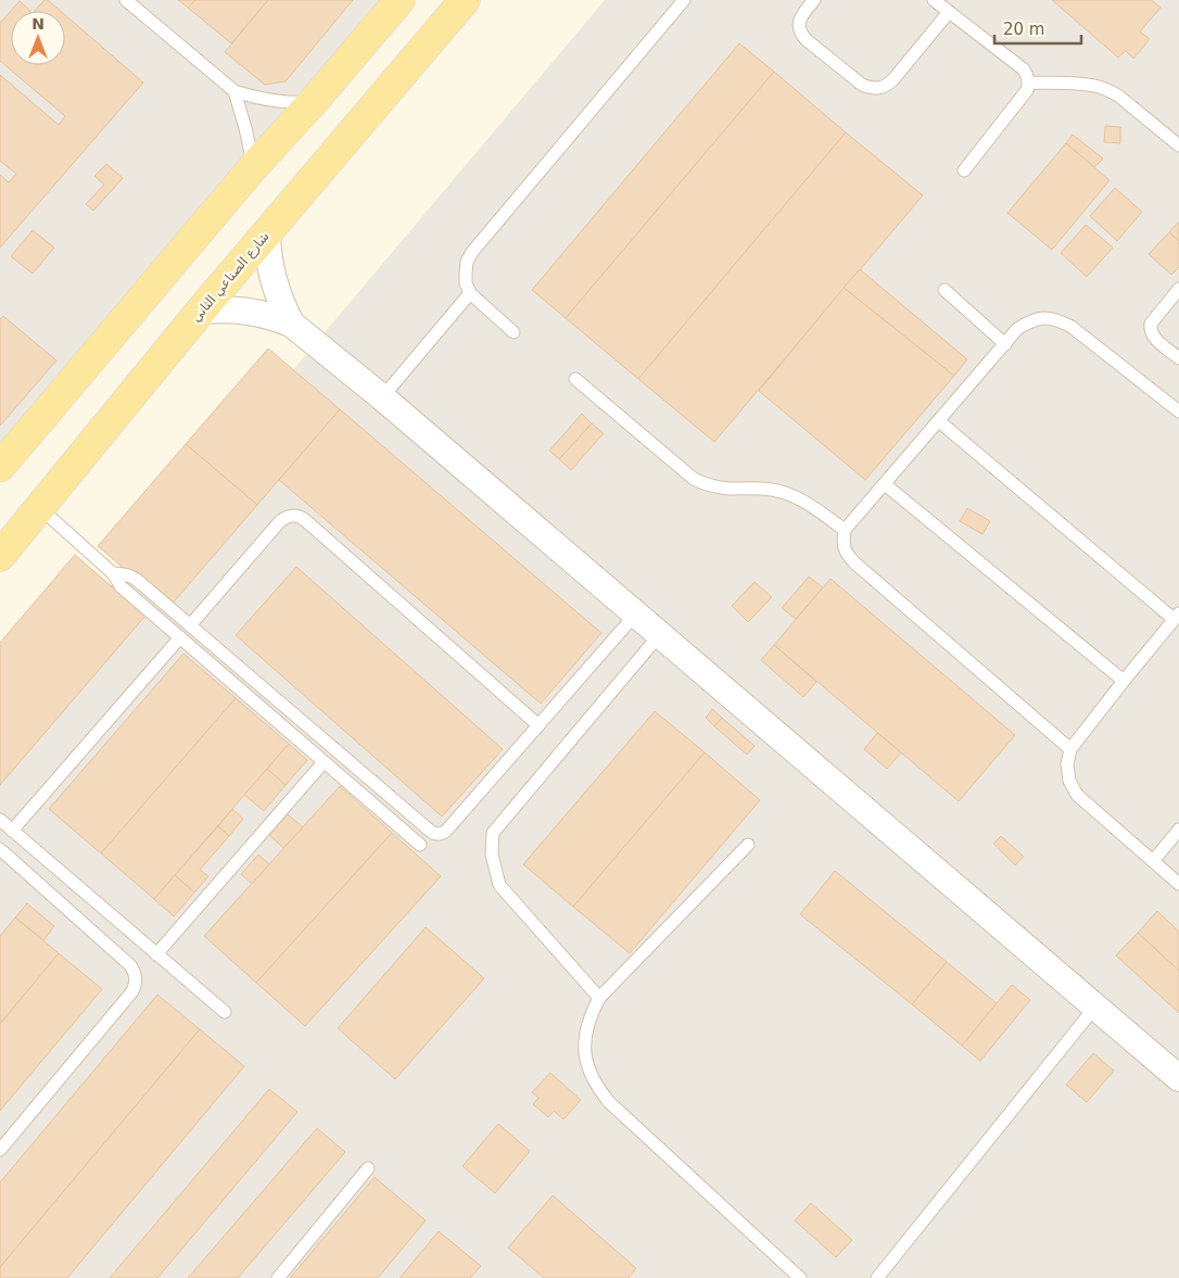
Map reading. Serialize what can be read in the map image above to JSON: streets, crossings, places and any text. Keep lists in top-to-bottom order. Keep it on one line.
{"streets":{"main road":["شارع الصناعي الثاني"]},"scale_bar":"20 m","north":"top"}
